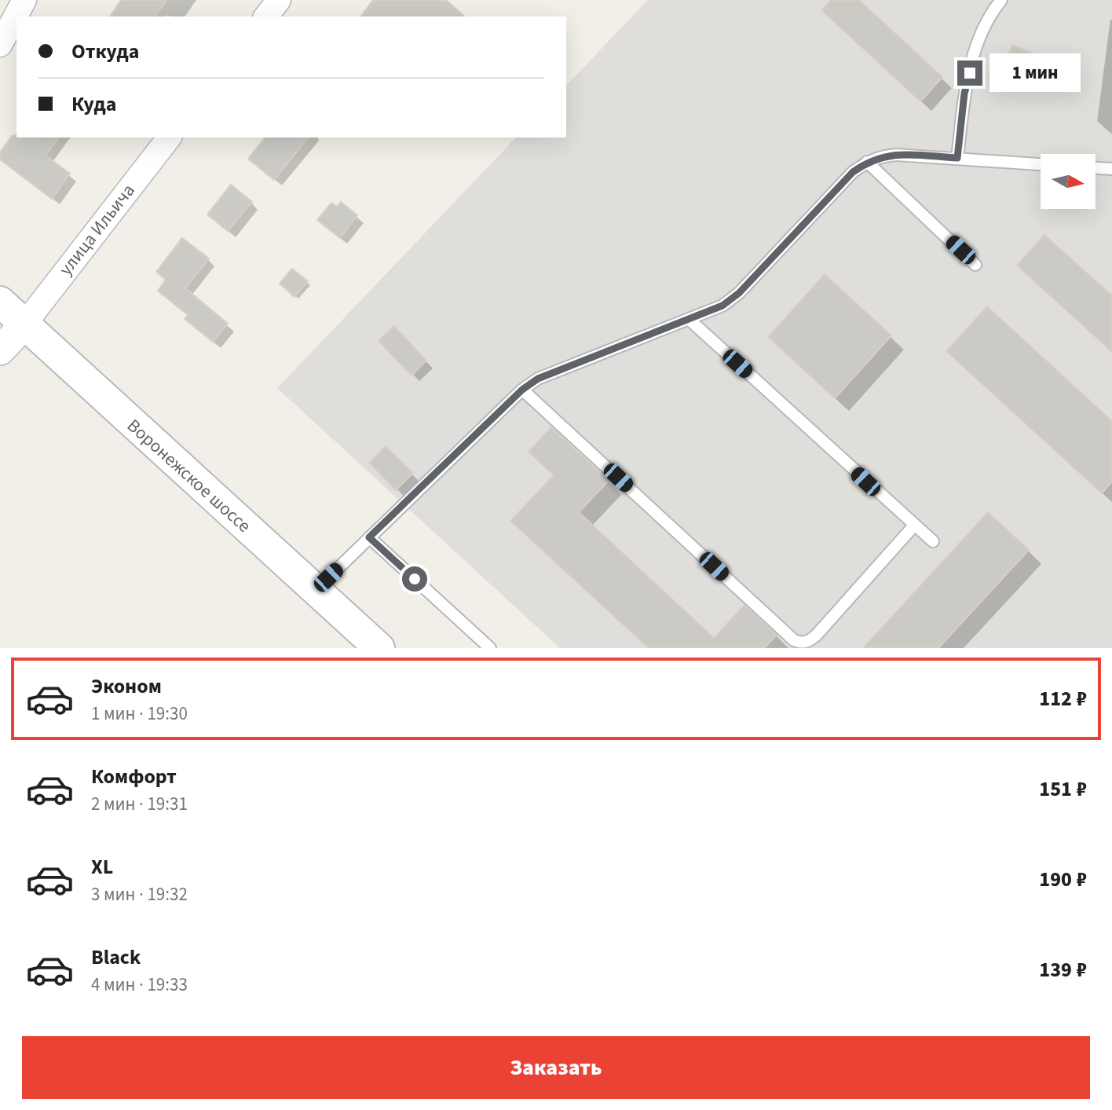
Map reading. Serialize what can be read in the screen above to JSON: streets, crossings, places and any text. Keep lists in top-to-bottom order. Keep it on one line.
{"streets":{"main road":["Воронежское шоссе"],"street":["улица Ильича"]},"crossings":[["улица Ильича","Воронежское шоссе"]],"north":"right","page":{"banner":["Откуда","Куда"],"bubble":"1 мин","list":[{"name":"Эконом","note":"1 мин · 19:30","value":"112 ₽"},{"name":"Комфорт","note":"2 мин · 19:31","value":"151 ₽"},{"name":"XL","note":"3 мин · 19:32","value":"190 ₽"},{"name":"Black","note":"4 мин · 19:33","value":"139 ₽"}],"buttons":"Заказать"}}
